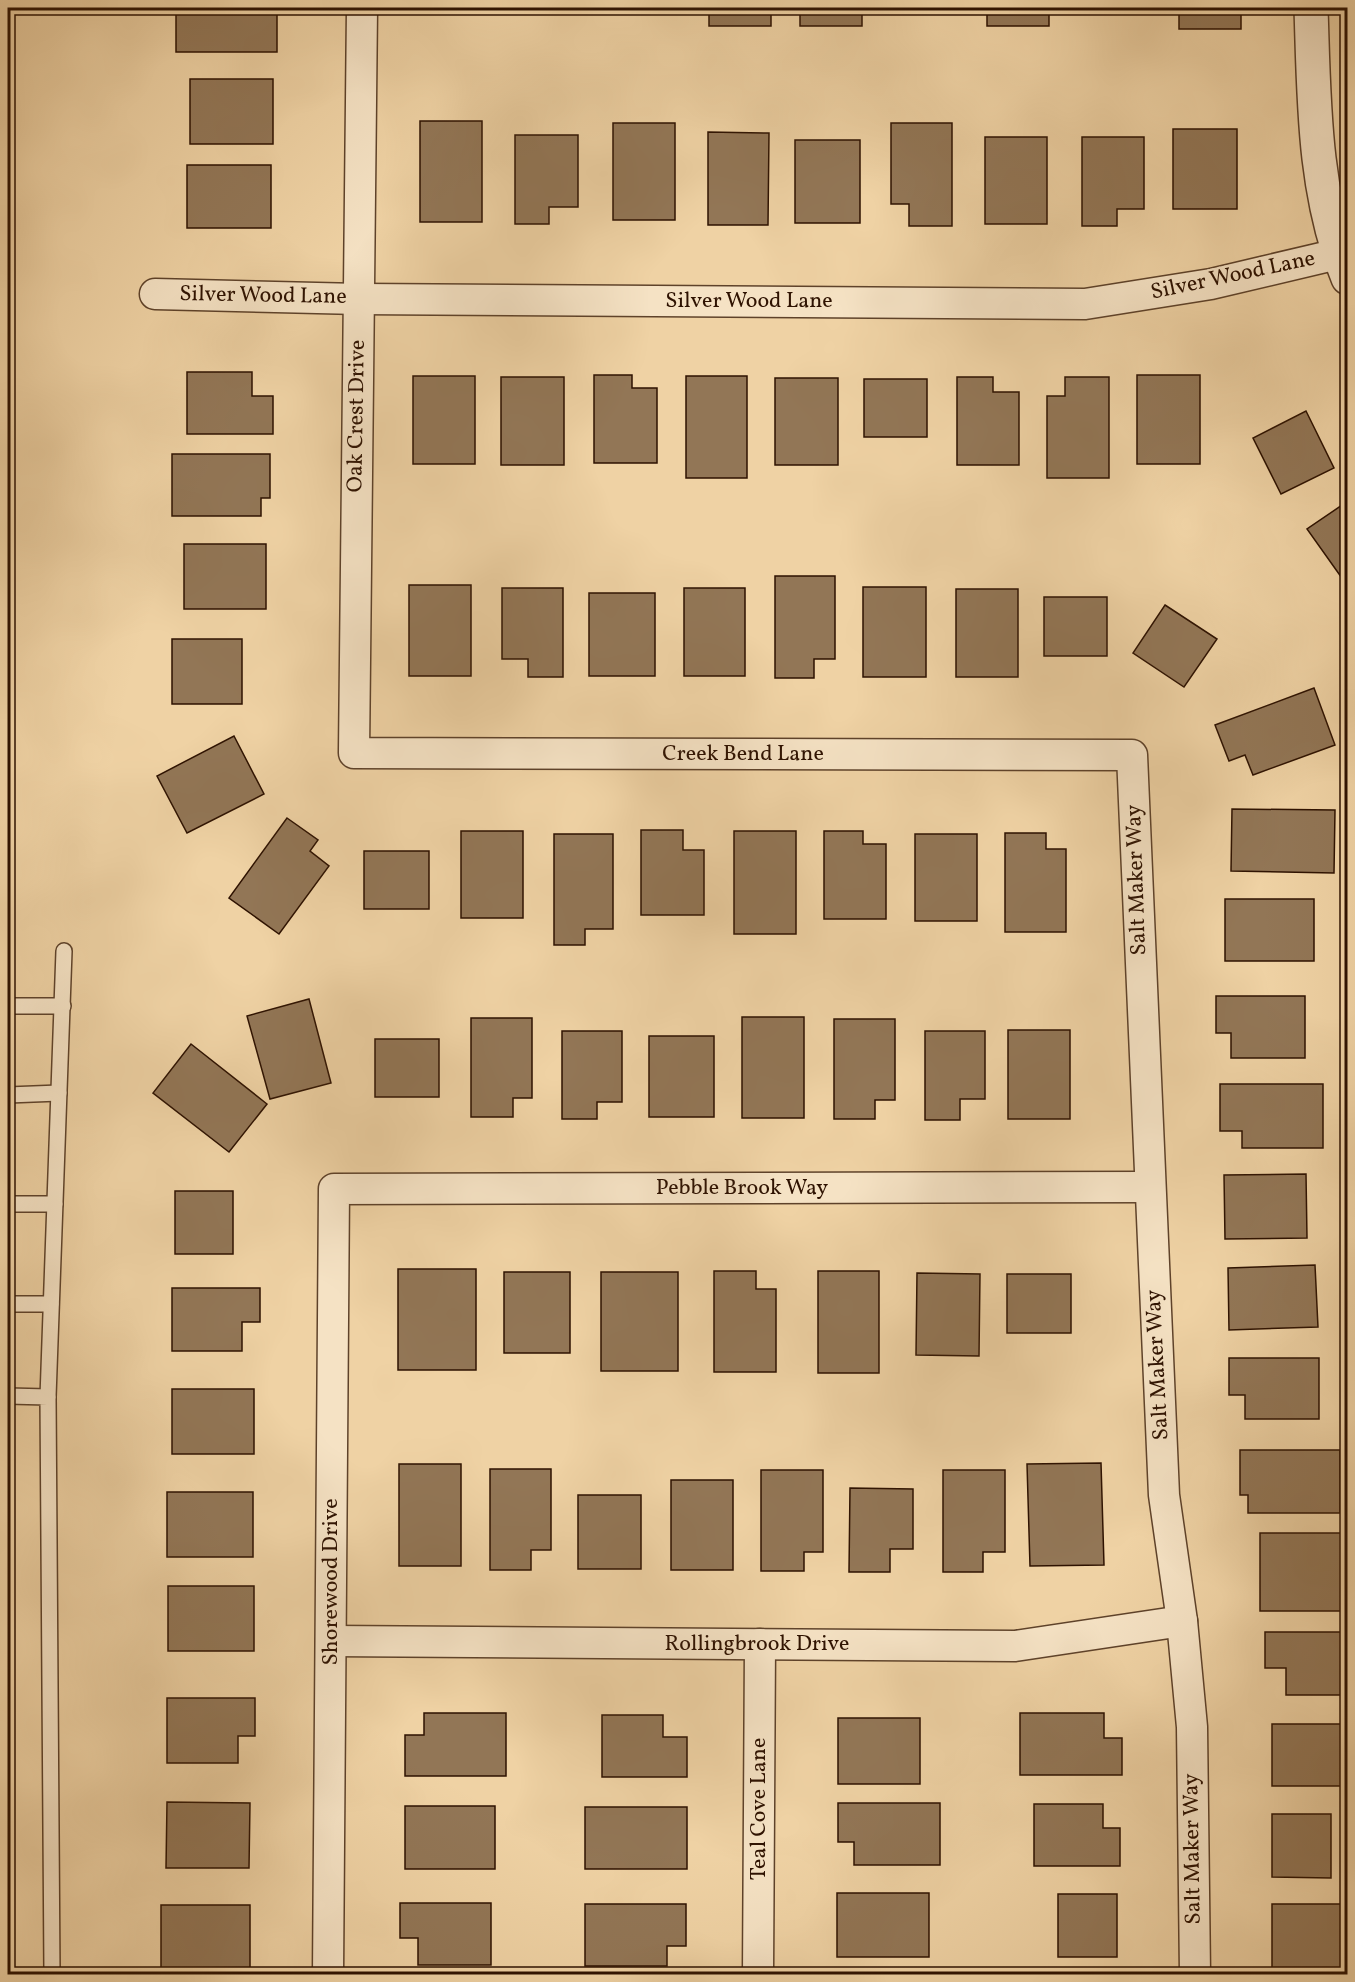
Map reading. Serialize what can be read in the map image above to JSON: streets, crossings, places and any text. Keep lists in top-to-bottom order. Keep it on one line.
{"streets":{"street":["Silver Wood Lane","Oak Crest Drive","Creek Bend Lane","Salt Maker Way","Pebble Brook Way","Shorewood Drive","Rollingbrook Drive","Teal Cove Lane"]},"crossings":[["Silver Wood Lane","Oak Crest Drive"],["Oak Crest Drive","Creek Bend Lane"],["Creek Bend Lane","Salt Maker Way"],["Salt Maker Way","Pebble Brook Way"],["Salt Maker Way","Rollingbrook Drive"],["Pebble Brook Way","Shorewood Drive"],["Shorewood Drive","Rollingbrook Drive"],["Rollingbrook Drive","Teal Cove Lane"]]}
